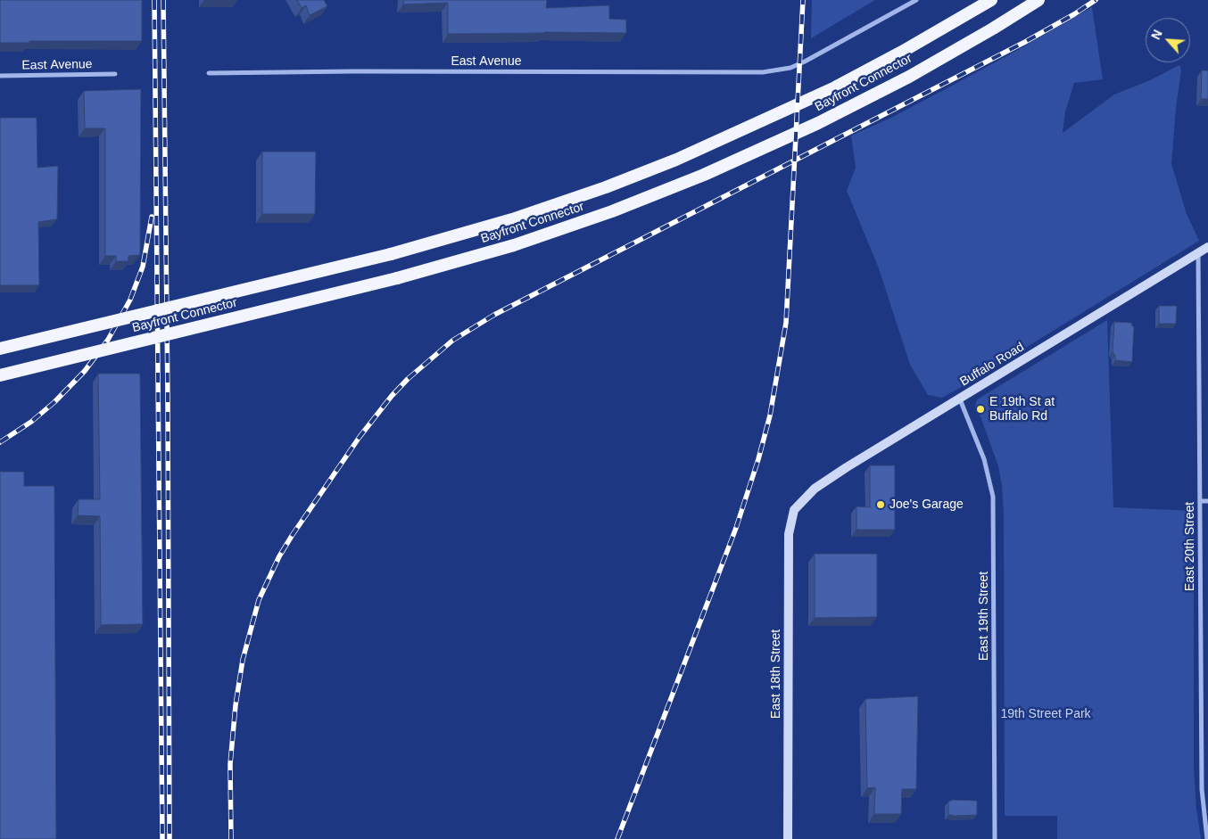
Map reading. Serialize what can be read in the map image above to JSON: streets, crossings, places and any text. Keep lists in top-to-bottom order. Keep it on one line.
{"streets":{"highway":["Bayfront Connector"],"main road":["Buffalo Road","East 18th Street"],"street":["East Avenue","East 20th Street","East 19th Street"]},"crossings":[["Buffalo Road","East 20th Street"],["Buffalo Road","East 19th Street"],["Buffalo Road","East 18th Street"]],"parks":["19th Street Park"],"places":["E 19th St at Buffalo Rd","Joe's Garage"],"north":"top left"}
